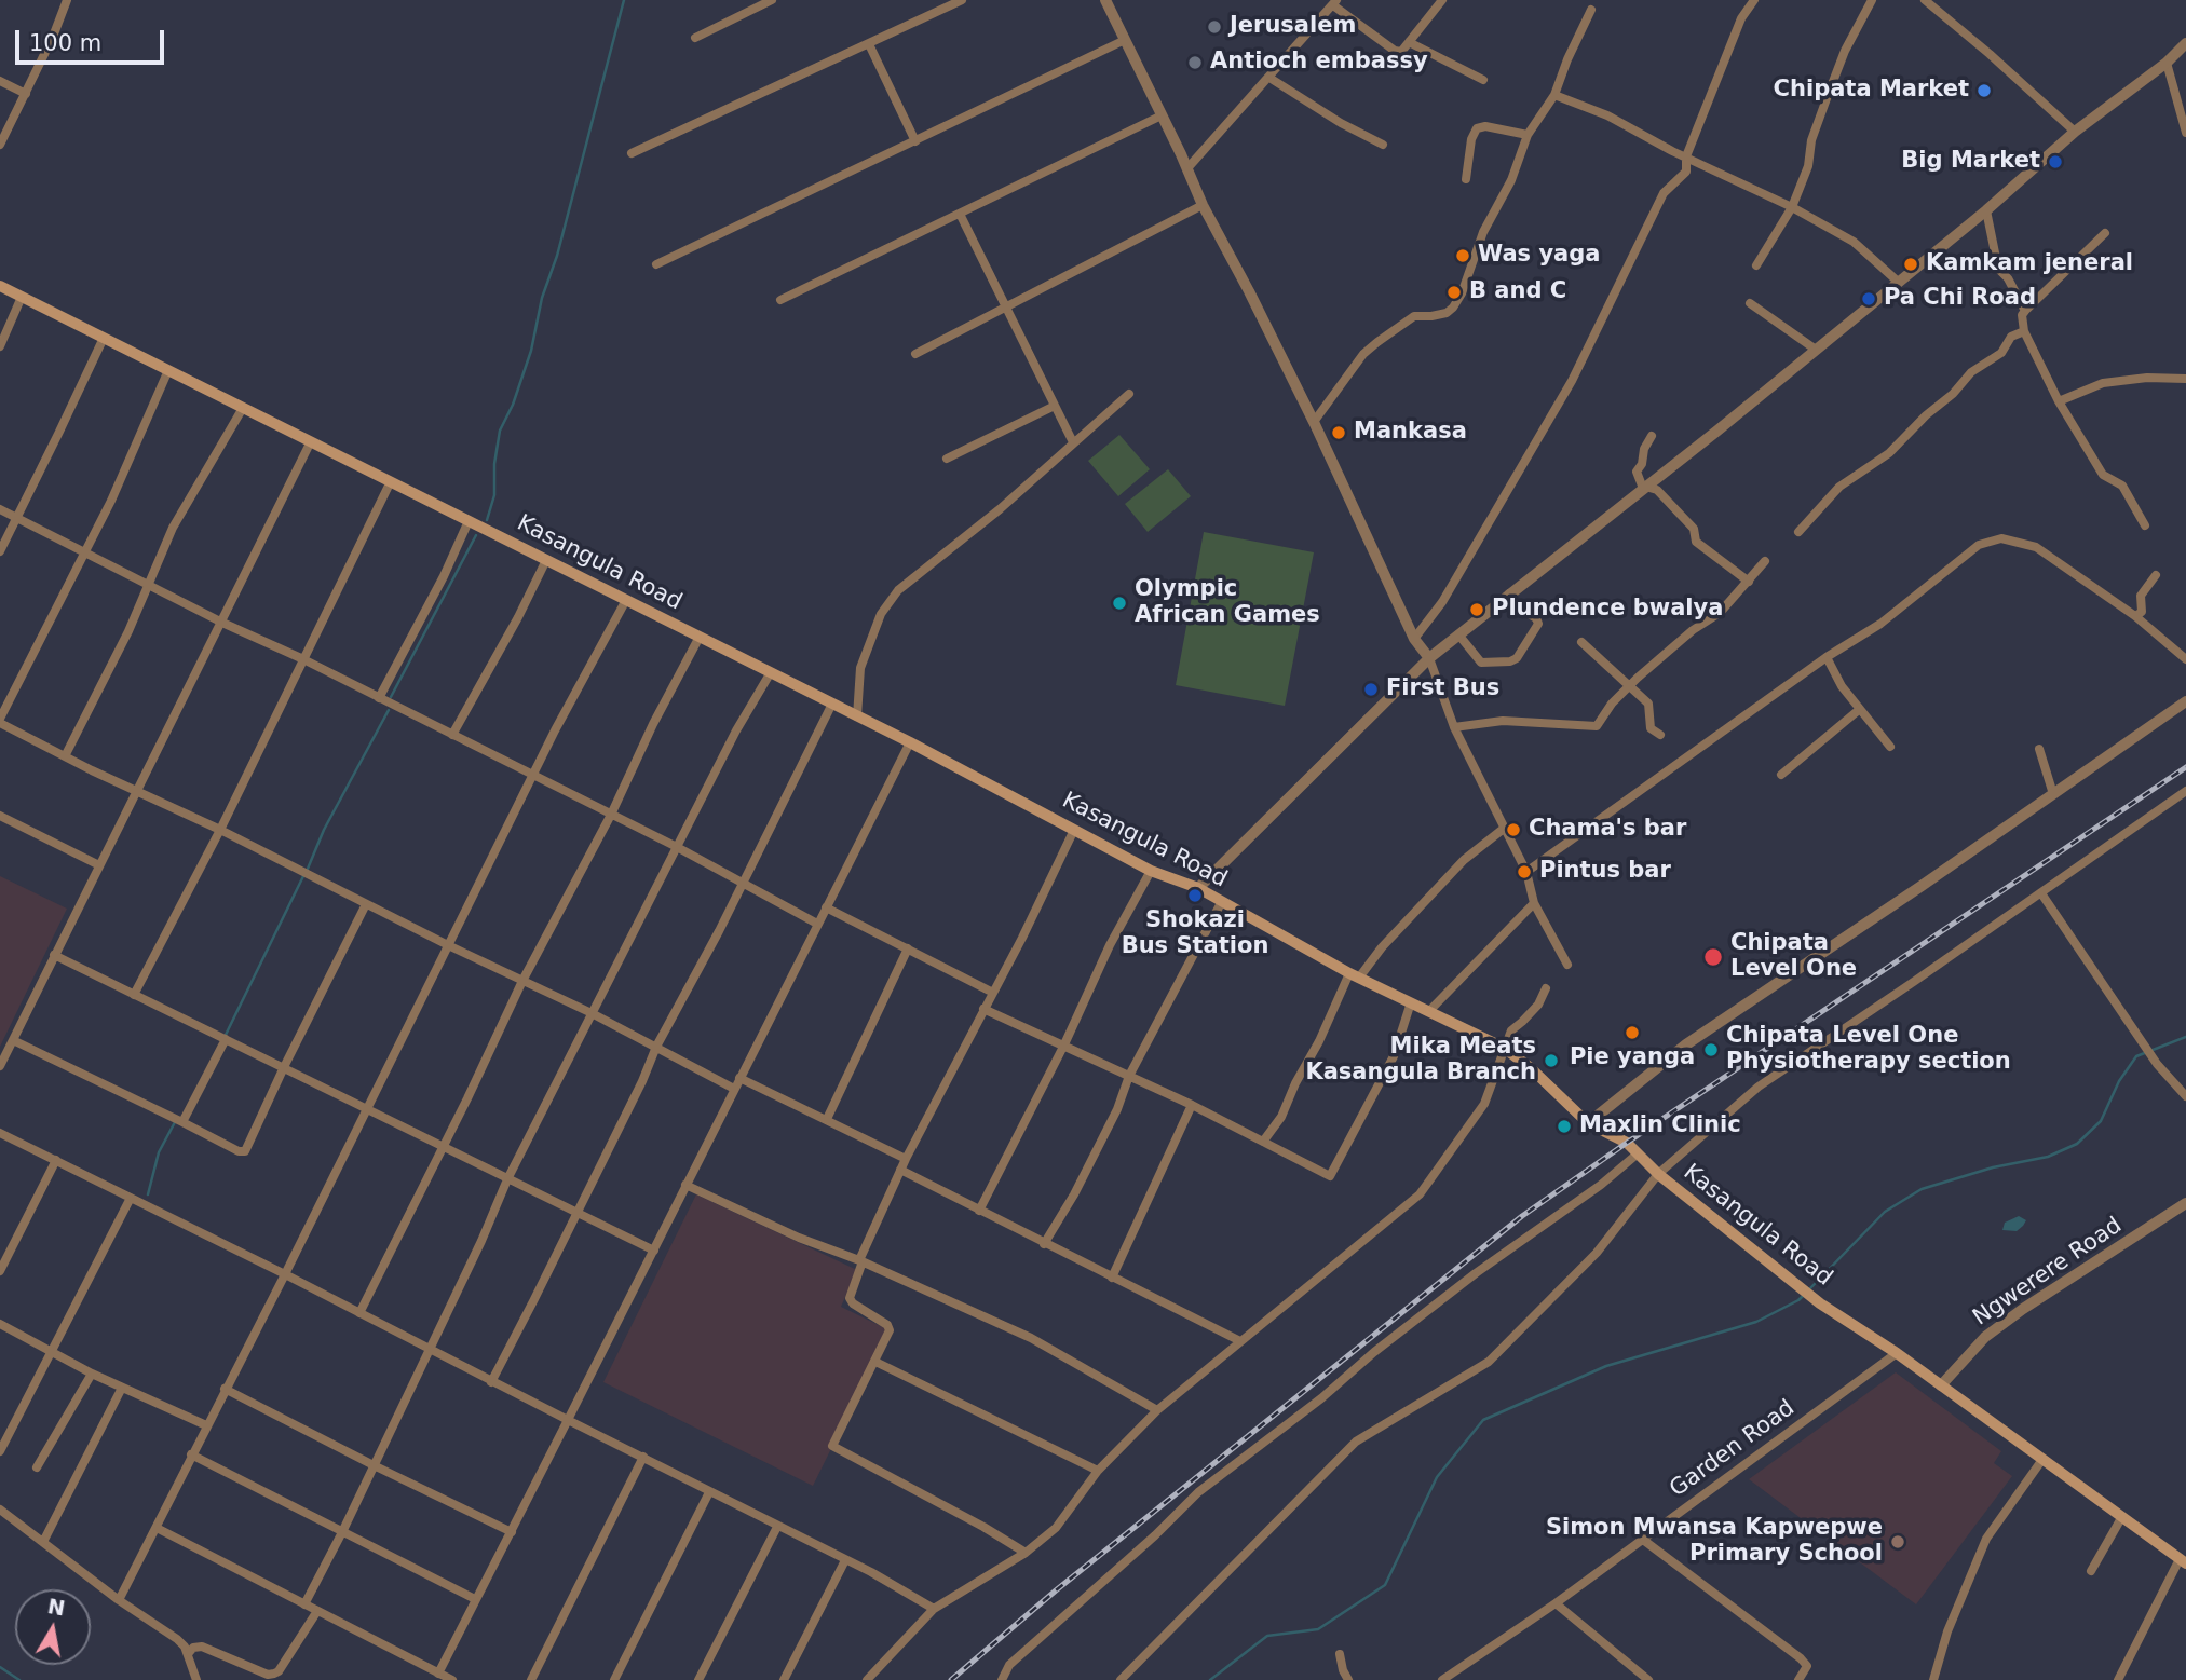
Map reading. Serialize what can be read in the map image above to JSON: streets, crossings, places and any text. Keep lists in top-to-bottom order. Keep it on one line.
{"streets":{"main road":["Kasangula Road"],"street":["Ngwerere Road","Garden Road"]},"crossings":[["Kasangula Road","Ngwerere Road"],["Kasangula Road","Garden Road"]],"places":["Jerusalem","Antioch embassy","Chipata Market","Big Market","Was yaga","Kamkam jeneral","B and C","Pa Chi Road","Mankasa","Olympic African Games","Plundence bwalya","First Bus","Chama's bar","Pintus bar","Shokazi Bus Station","Chipata Level One","Pie yanga","Chipata Level One Physiotherapy section","Mika Meats Kasangula Branch","Maxlin Clinic","Simon Mwansa Kapwepwe Primary School"],"scale_bar":"100 m","north":"top"}
